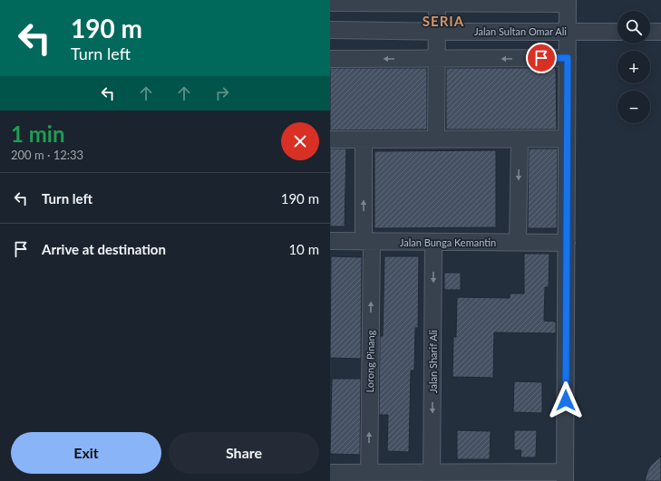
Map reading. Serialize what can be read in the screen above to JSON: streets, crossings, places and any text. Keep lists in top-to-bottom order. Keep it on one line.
{"streets":{"street":["Jalan Sultan Omar Ali","Jalan Bunga Kemantin","Lorong Pinang","Jalan Sharif Ali"]},"crossings":[["Jalan Bunga Kemantin","Lorong Pinang"],["Jalan Bunga Kemantin","Jalan Sharif Ali"]],"one_way":["Lorong Pinang"],"districts":["SERIA"],"page":{"turn":["190 m","Turn left"],"map_buttons":["+","−"],"heading":["1 min","200 m · 12:33"],"list":[{"name":"Turn left","value":"190 m"},{"name":"Arrive at destination","value":"10 m"}],"buttons":["Exit","Share"]}}
